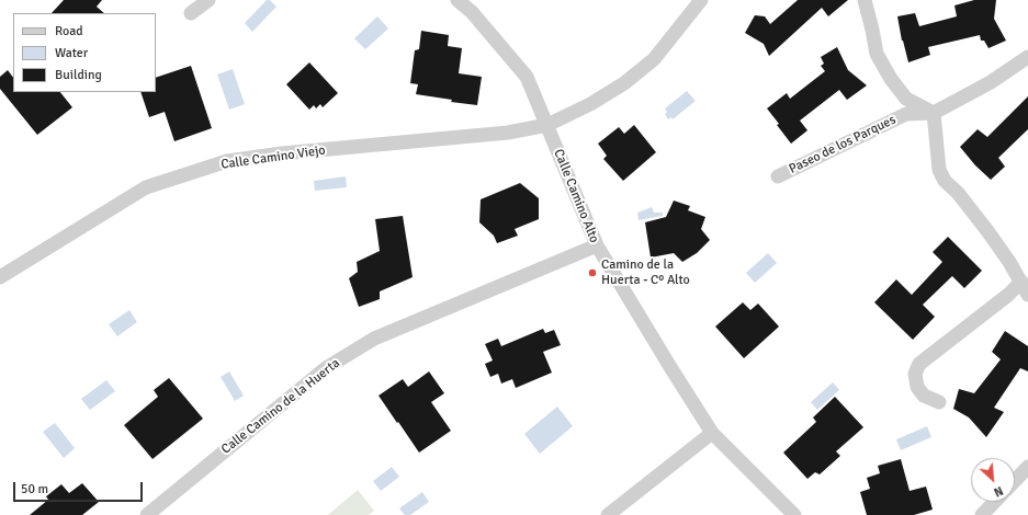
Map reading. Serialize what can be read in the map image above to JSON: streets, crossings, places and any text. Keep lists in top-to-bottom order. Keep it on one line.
{"streets":{"street":["Paseo de los Parques","Calle Camino Viejo","Calle Camino Alto","Calle Camino de la Huerta"]},"crossings":[["Calle Camino Viejo","Calle Camino Alto"],["Calle Camino Alto","Calle Camino de la Huerta"]],"places":["Camino de la Huerta - Cº Alto"],"legend":["Road","Water","Building"],"scale_bar":"50 m","north":"bottom right"}
